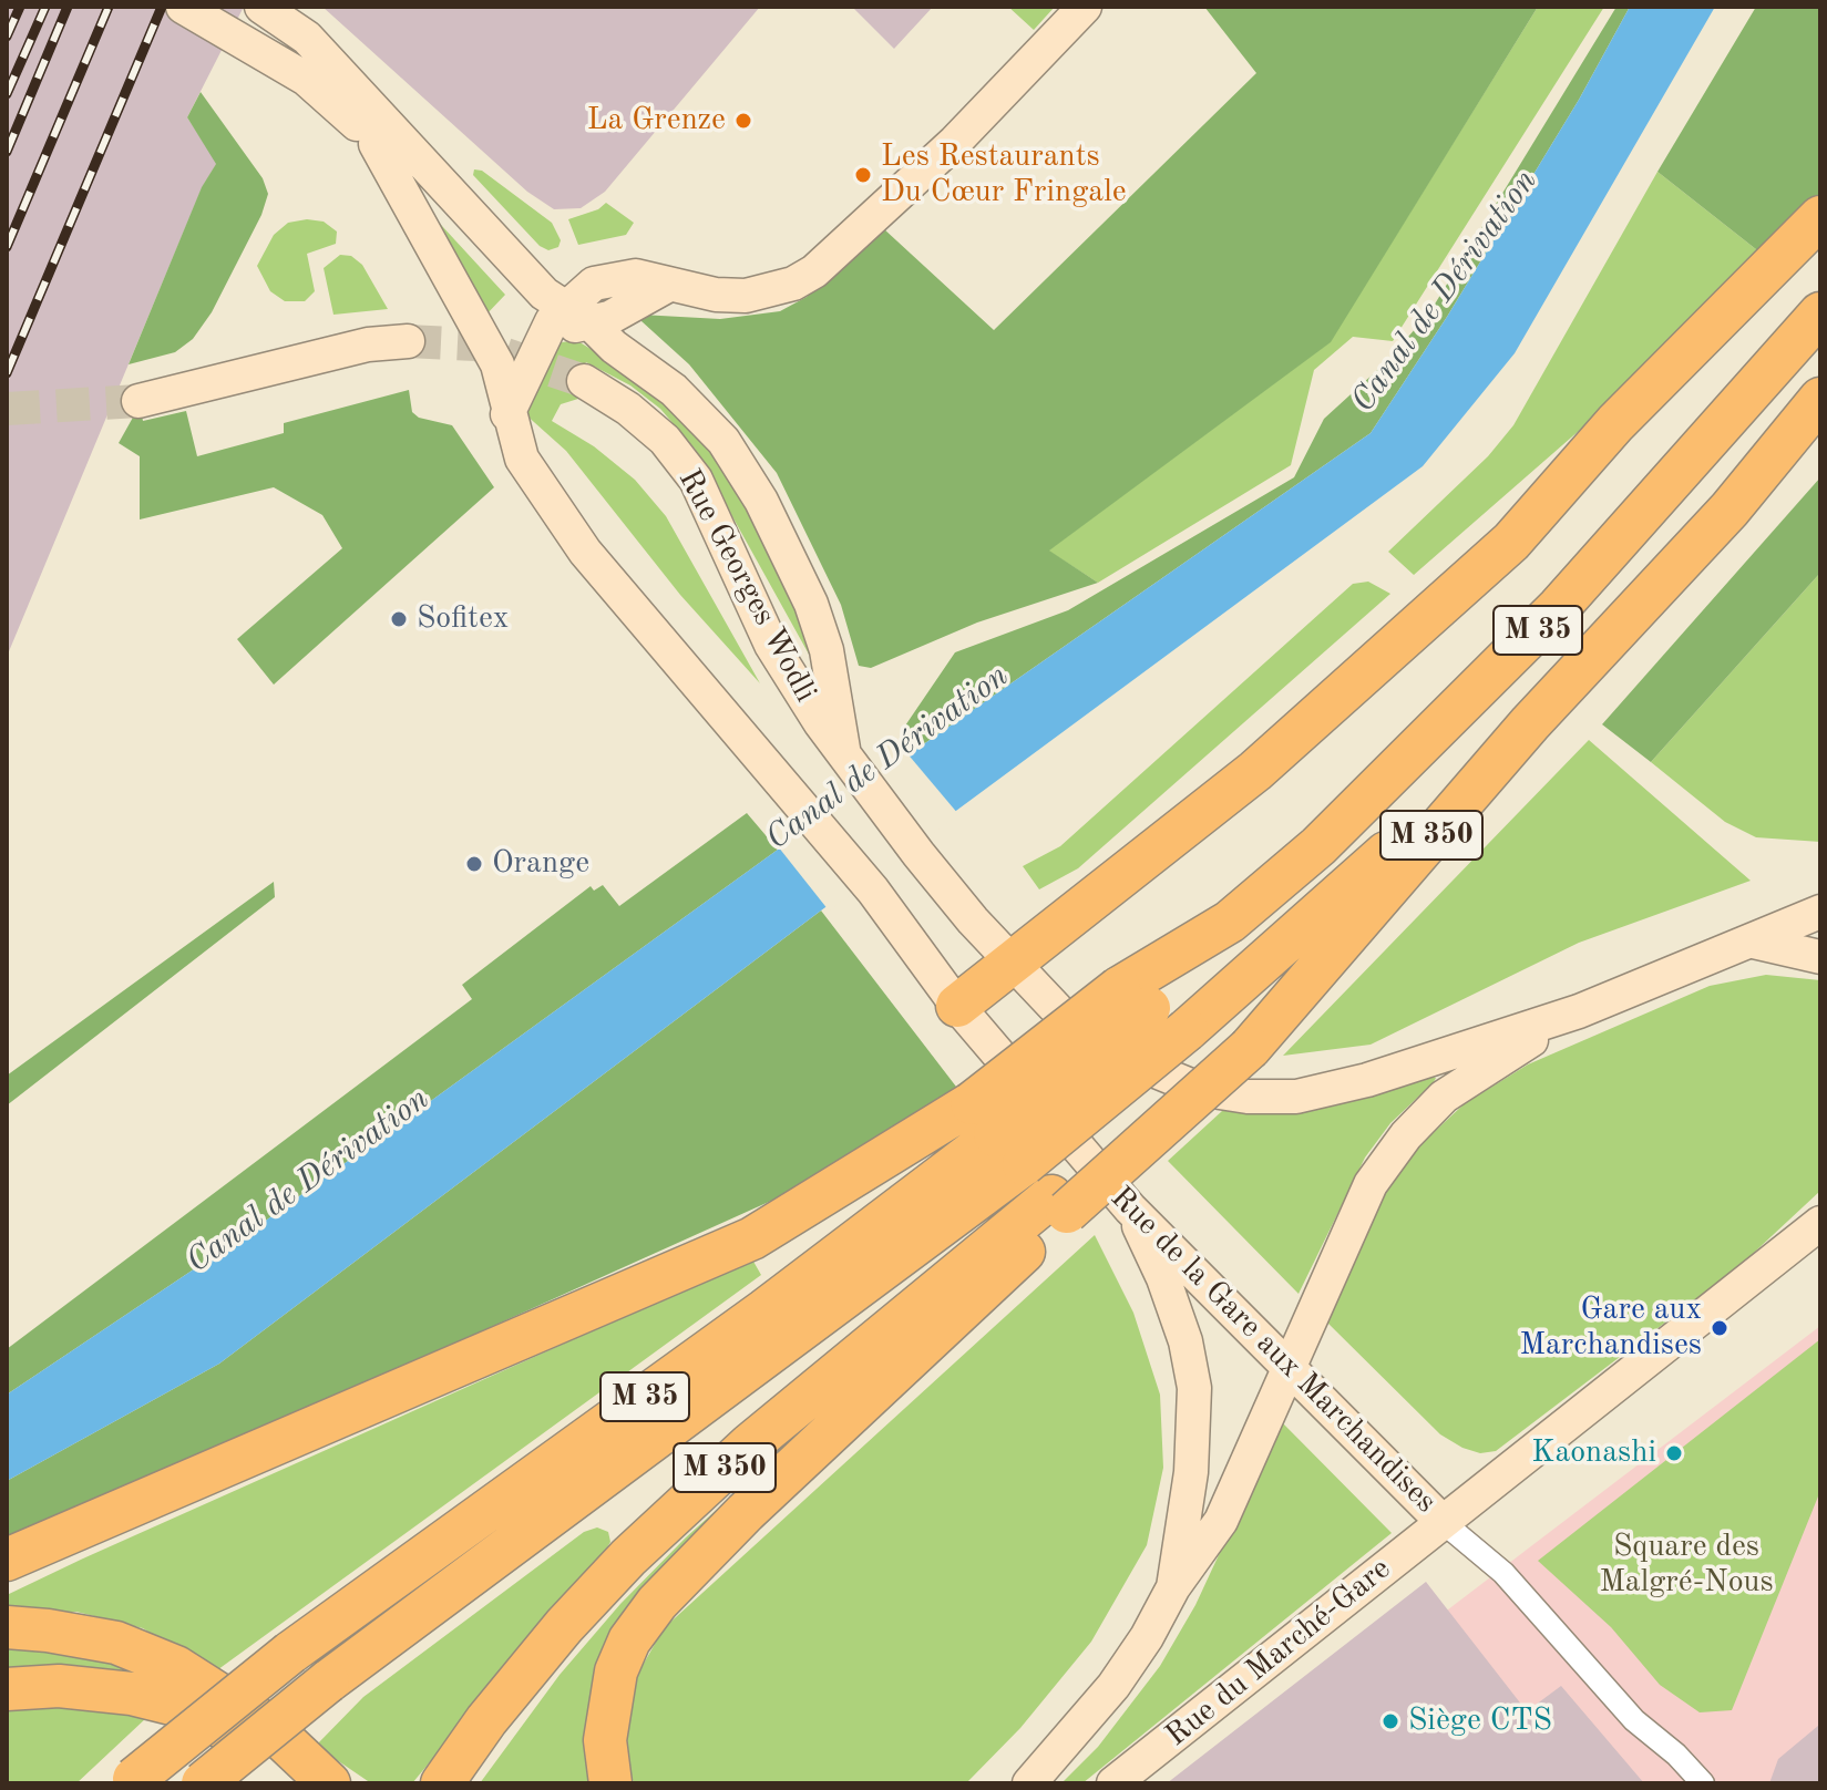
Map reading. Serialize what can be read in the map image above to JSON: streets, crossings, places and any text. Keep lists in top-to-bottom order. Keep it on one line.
{"streets":{"highway":["M 35","M 350"],"main road":["Rue Georges Wodli","Rue de la Gare aux Marchandises","Rue du Marché-Gare"]},"crossings":[["M 35","M 350"],["Rue de la Gare aux Marchandises","Rue du Marché-Gare"]],"water":["Canal de Dérivation"],"parks":["Square des Malgré-Nous"],"places":["La Grenze","Les Restaurants Du Cœur Fringale","Sofitex","Orange","Gare aux Marchandises","Kaonashi","Siège CTS"]}
